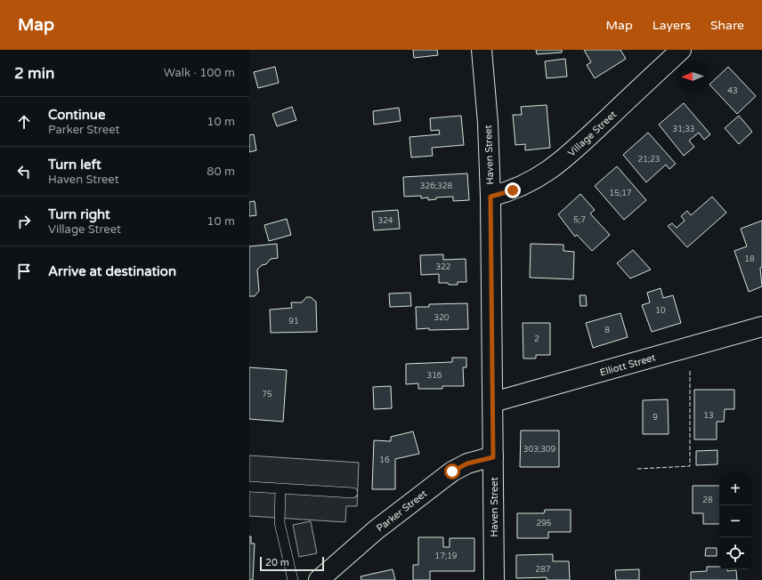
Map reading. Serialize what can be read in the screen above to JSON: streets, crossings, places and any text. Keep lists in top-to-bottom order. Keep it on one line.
{"streets":{"street":["Village Street","Haven Street","Elliott Street","Parker Street"]},"crossings":[["Village Street","Haven Street"],["Haven Street","Elliott Street"],["Haven Street","Parker Street"]],"house_numbers":["43","31;33","21;23","326;328","15;17","5;7","324","18","322","10","320","91","8","2","316","75","13","9","303;309","16","28","295","17;19","287"],"scale_bar":"20 m","north":"left","page":{"header":"Map","nav":["Map","Layers","Share"],"heading":["2 min","Walk · 100 m"],"list":[["Continue","Parker Street","10 m"],["Turn left","Haven Street","80 m"],["Turn right","Village Street","10 m"],"Arrive at destination"],"map_buttons":["+","−"],"scale":"20 m"}}
